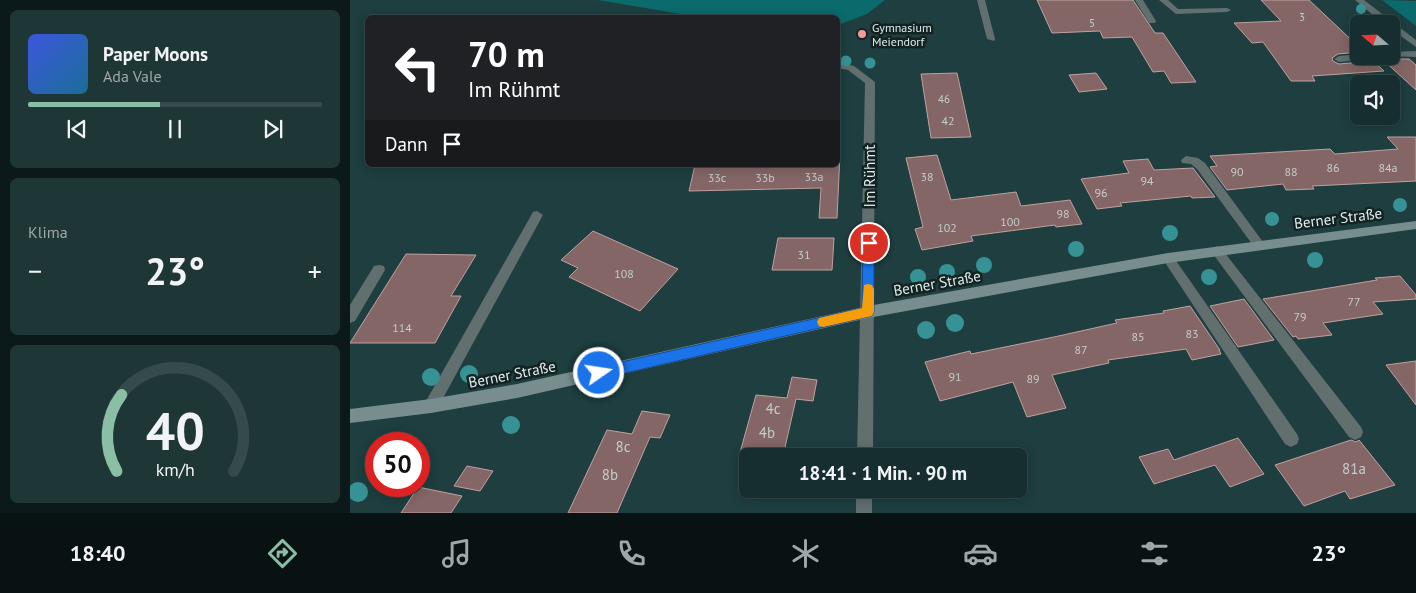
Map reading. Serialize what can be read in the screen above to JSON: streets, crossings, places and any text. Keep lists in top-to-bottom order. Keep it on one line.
{"streets":{"main road":["Berner Straße"],"street":["Im Rühmt"]},"crossings":[["Im Rühmt","Berner Straße"]],"places":["Gymnasium Meiendorf"],"house_numbers":["3","5","46","42","86","84a","90","88","33a","38","33c","33b","94","96","98","100","102","31","108","77","79","114","83","85","87","91","89","4c","4b","8c","81a","8b"],"north":"left","page":{"turn":["70 m","Im Rühmt"],"song":["Paper Moons","Ada Vale"],"then":"Dann","tile":"Klima","heat":["−","23°","+"],"limit":"50","trip":"18:41 · 1 Min. · 90 m","tabs":["18:40","23°"],"gauge":["40","km/h"]}}
